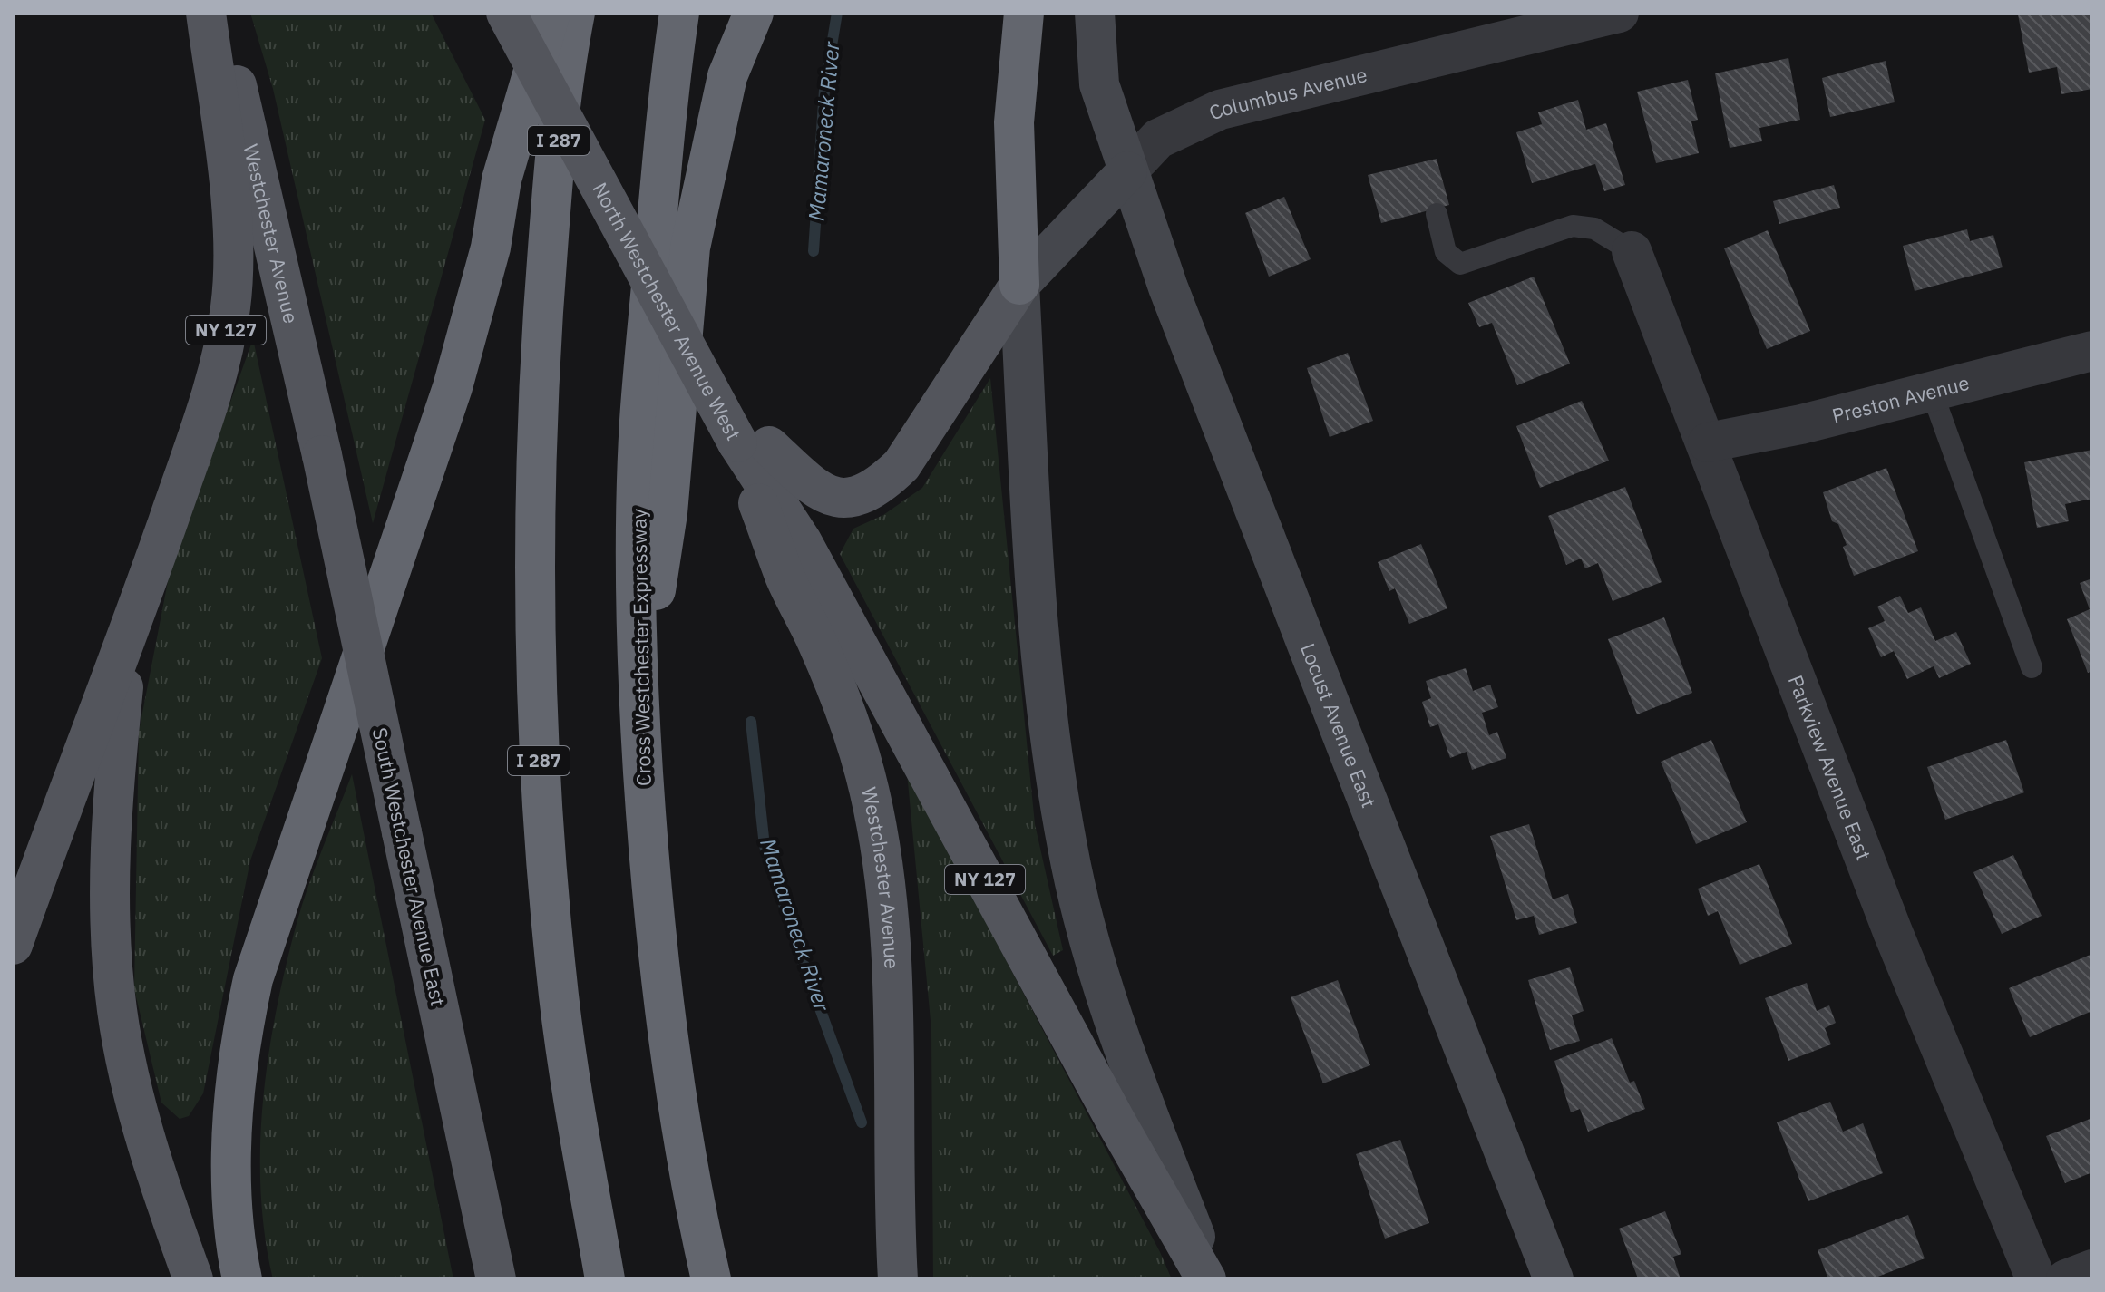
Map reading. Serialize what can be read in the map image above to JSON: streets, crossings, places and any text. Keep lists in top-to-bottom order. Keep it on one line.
{"streets":{"highway":["I 287","Cross Westchester Expressway"],"main road":["Westchester Avenue","North Westchester Avenue West","NY 127","South Westchester Avenue East"],"street":["Columbus Avenue","Preston Avenue","Locust Avenue East","Parkview Avenue East"]},"crossings":[["Columbus Avenue","Locust Avenue East"],["Westchester Avenue","North Westchester Avenue West"],["Westchester Avenue","NY 127"],["Westchester Avenue","South Westchester Avenue East"],["North Westchester Avenue West","NY 127"],["Preston Avenue","Parkview Avenue East"]],"water":["Mamaroneck River"]}
